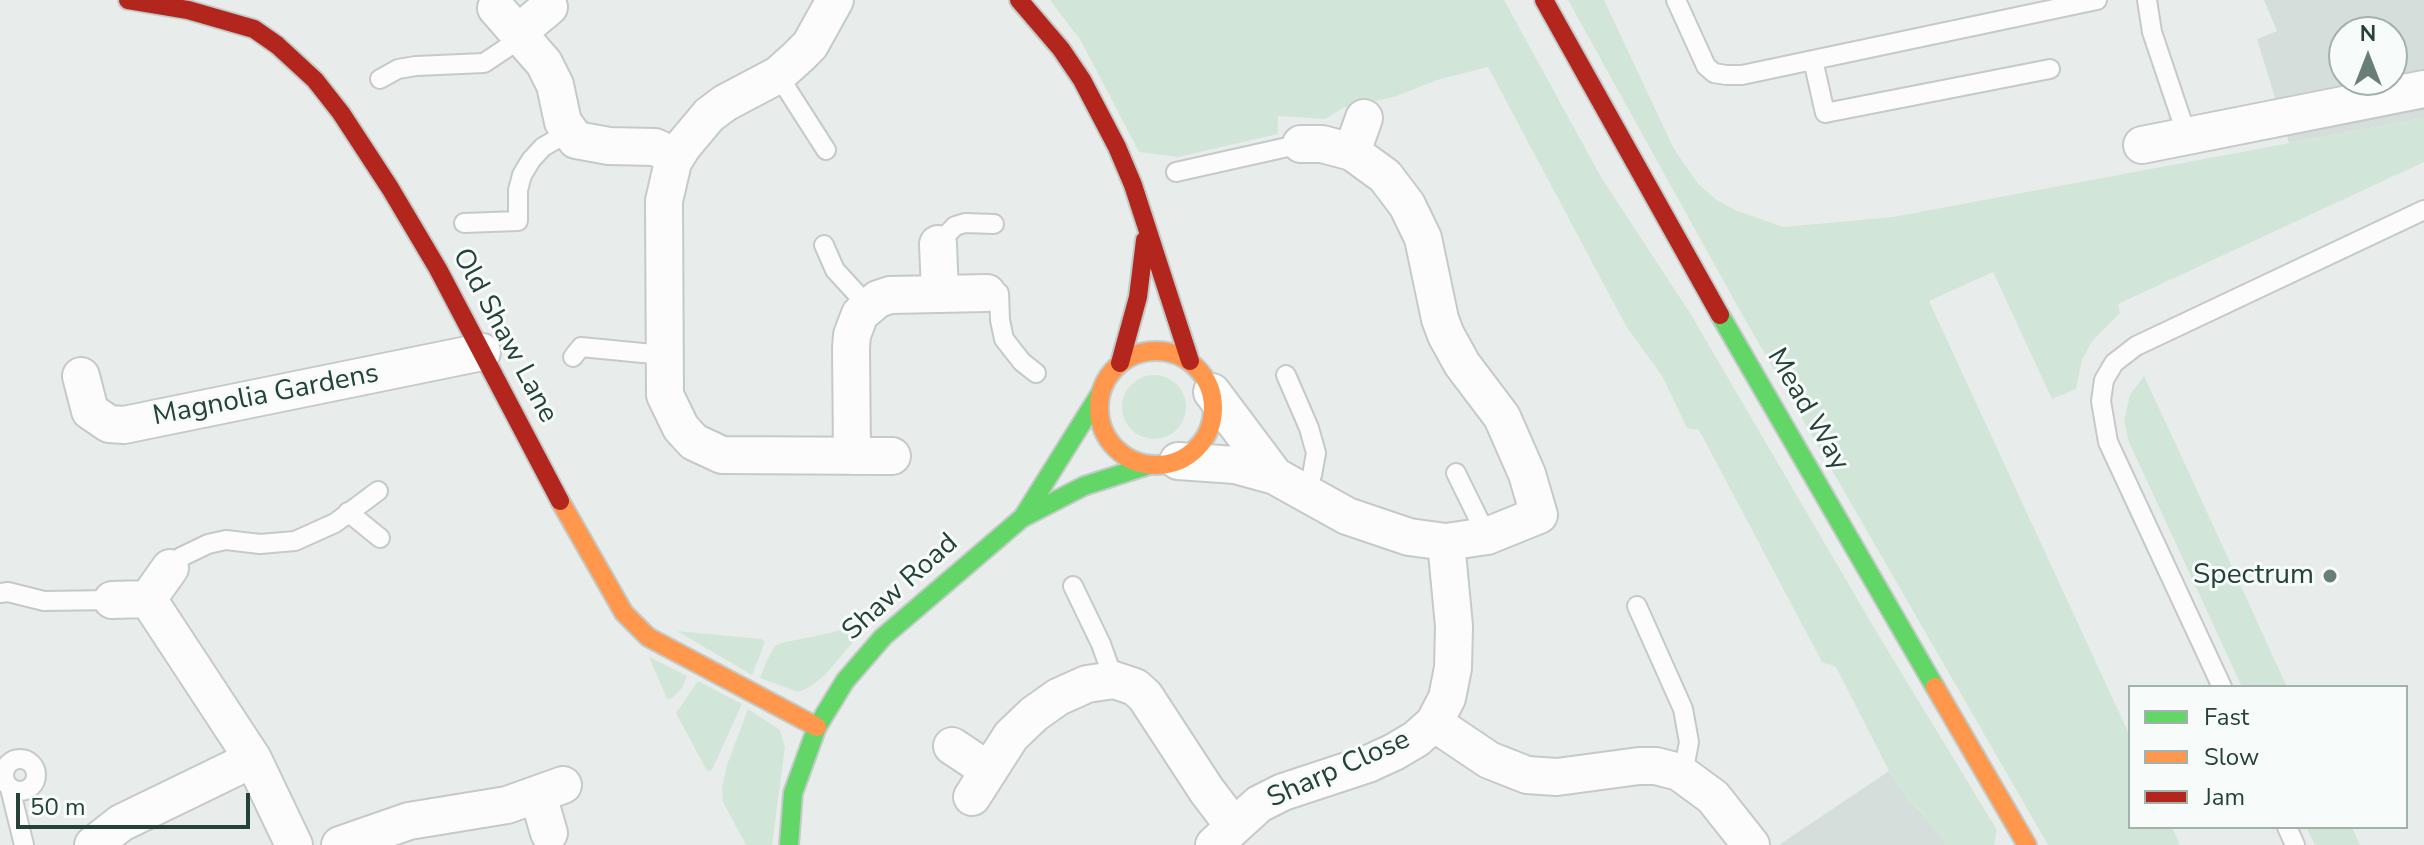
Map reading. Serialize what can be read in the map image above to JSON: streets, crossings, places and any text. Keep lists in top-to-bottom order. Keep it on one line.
{"streets":{"street":["Old Shaw Lane","Magnolia Gardens","Mead Way","Shaw Road","Sharp Close"]},"crossings":[["Old Shaw Lane","Magnolia Gardens"],["Old Shaw Lane","Shaw Road"]],"places":["Spectrum"],"legend":["Fast","Slow","Jam"],"scale_bar":"50 m","north":"top"}
